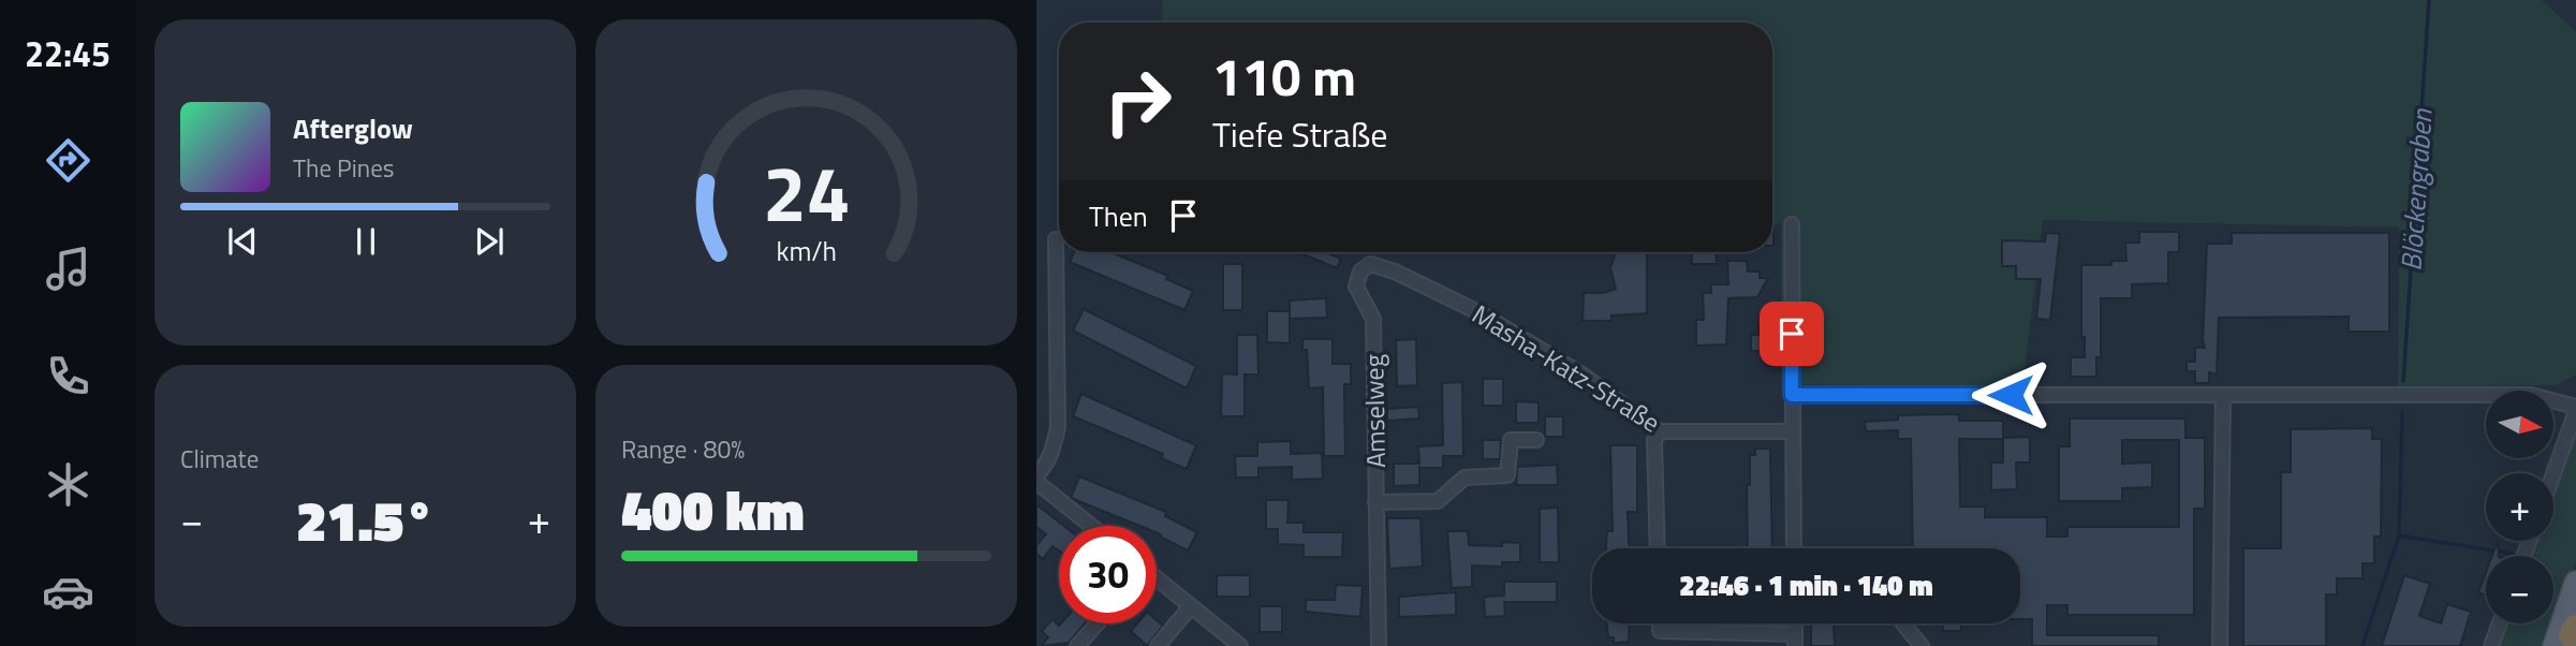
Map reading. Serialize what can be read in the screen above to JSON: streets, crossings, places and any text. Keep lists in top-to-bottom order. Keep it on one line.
{"streets":{"street":["Masha-Katz-Straße","Amselweg"]},"crossings":[["Masha-Katz-Straße","Amselweg"]],"water":["Blöckengraben"],"north":"right","page":{"tabs":"22:45","turn":["110 m","Tiefe Straße"],"song":["Afterglow","The Pines"],"then":"Then","tile":["Climate",["Range · 80%","400 km"]],"map_buttons":["+","−"],"heat":["−","21.5°","+"],"limit":"30","trip":"22:46 · 1 min · 140 m","gauge":["24","km/h"]}}
